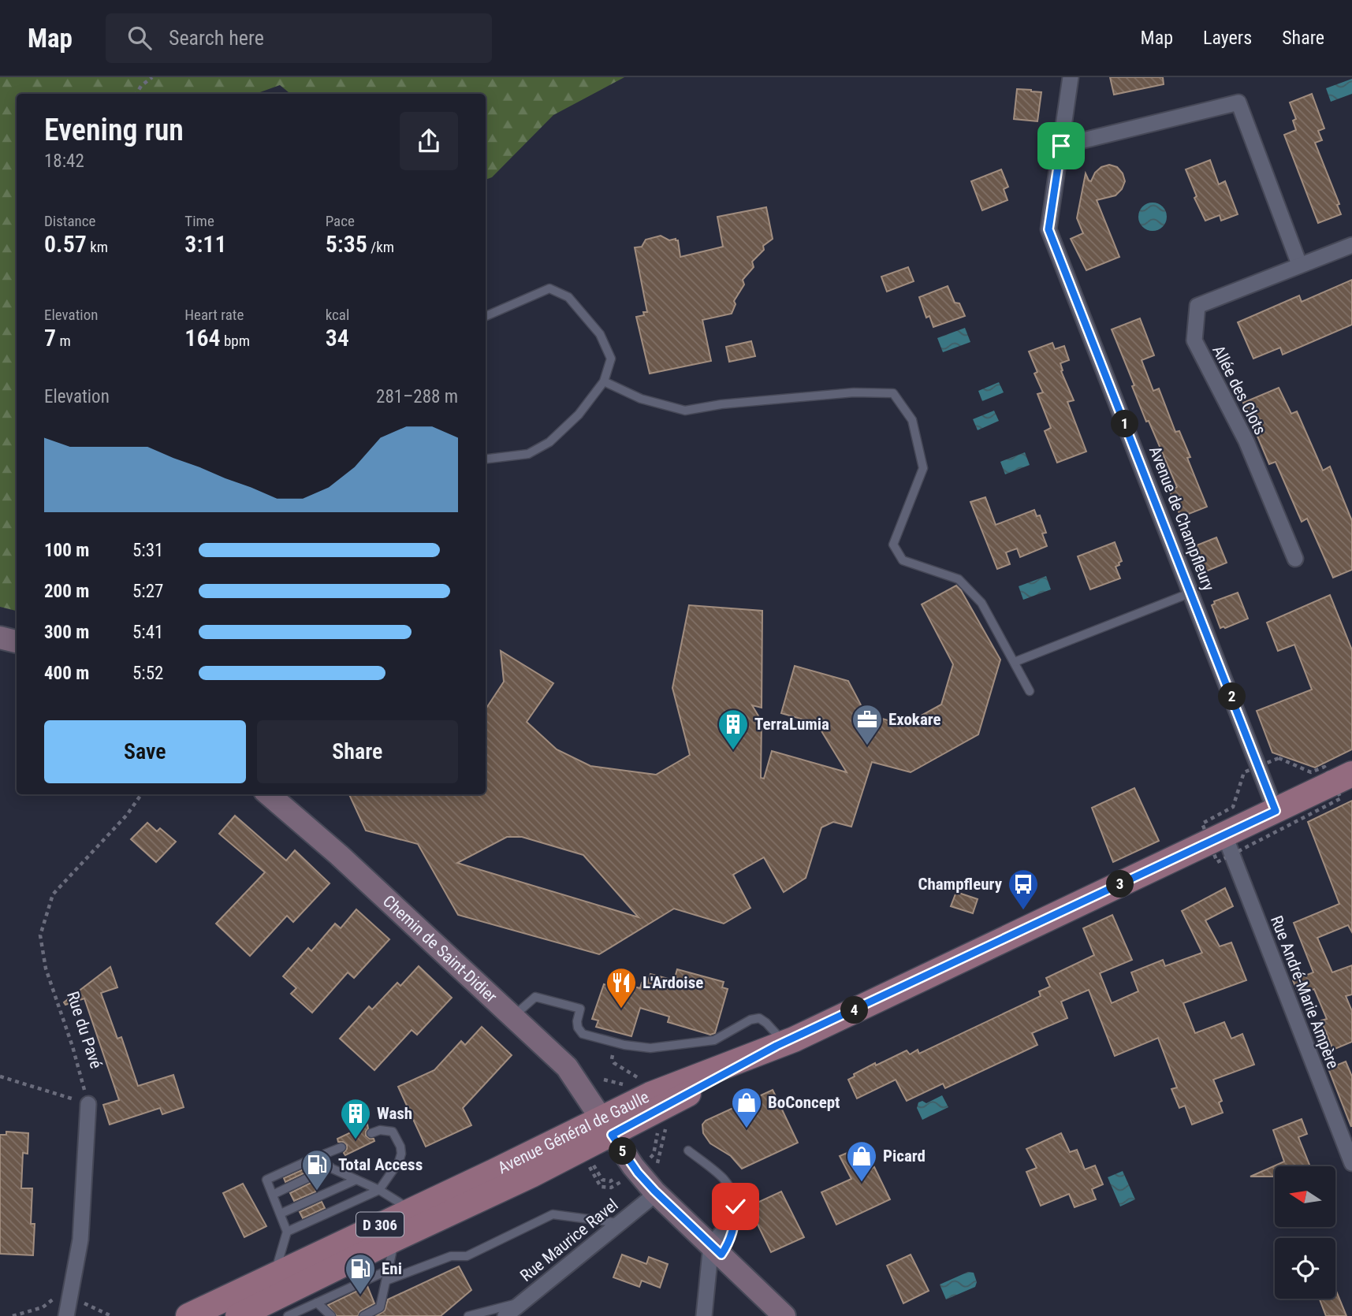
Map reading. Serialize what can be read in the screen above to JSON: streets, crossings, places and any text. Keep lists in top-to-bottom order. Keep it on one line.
{"streets":{"main road":["Avenue Général de Gaulle","D 306"],"street":["Allée des Clots","Avenue de Champfleury","Chemin de Saint-Didier","Rue André-Marie Ampère","Rue Maurice Ravel"],"path":["Rue du Pavé"]},"crossings":[["Chemin de Saint-Didier","Avenue Général de Gaulle"],["Chemin de Saint-Didier","Rue Maurice Ravel"]],"places":{"office":["Exokare"],"building":["TerraLumia","Wash"],"bus stop":["Champfleury"],"restaurant":["L'Ardoise"],"shop":["BoConcept","Picard"],"fuel station":["Total Access","Eni"]},"north":"left","page":{"header":"Map","search":"Search here","nav":["Map","Layers","Share"],"heading":["Evening run","18:42"],"stats":[["Distance","0.57 km"],["Time","3:11"],["Pace","5:35 /km"],["Elevation","7 m"],["Heart rate","164 bpm"],["kcal","34"]],"chart":["Elevation","281–288 m"],"pins":["1","2","3","4","5"],"list":[{"name":"100 m","note":"5:31"},{"name":"200 m","note":"5:27"},{"name":"300 m","note":"5:41"},{"name":"400 m","note":"5:52"}],"buttons":["Save","Share"]}}
